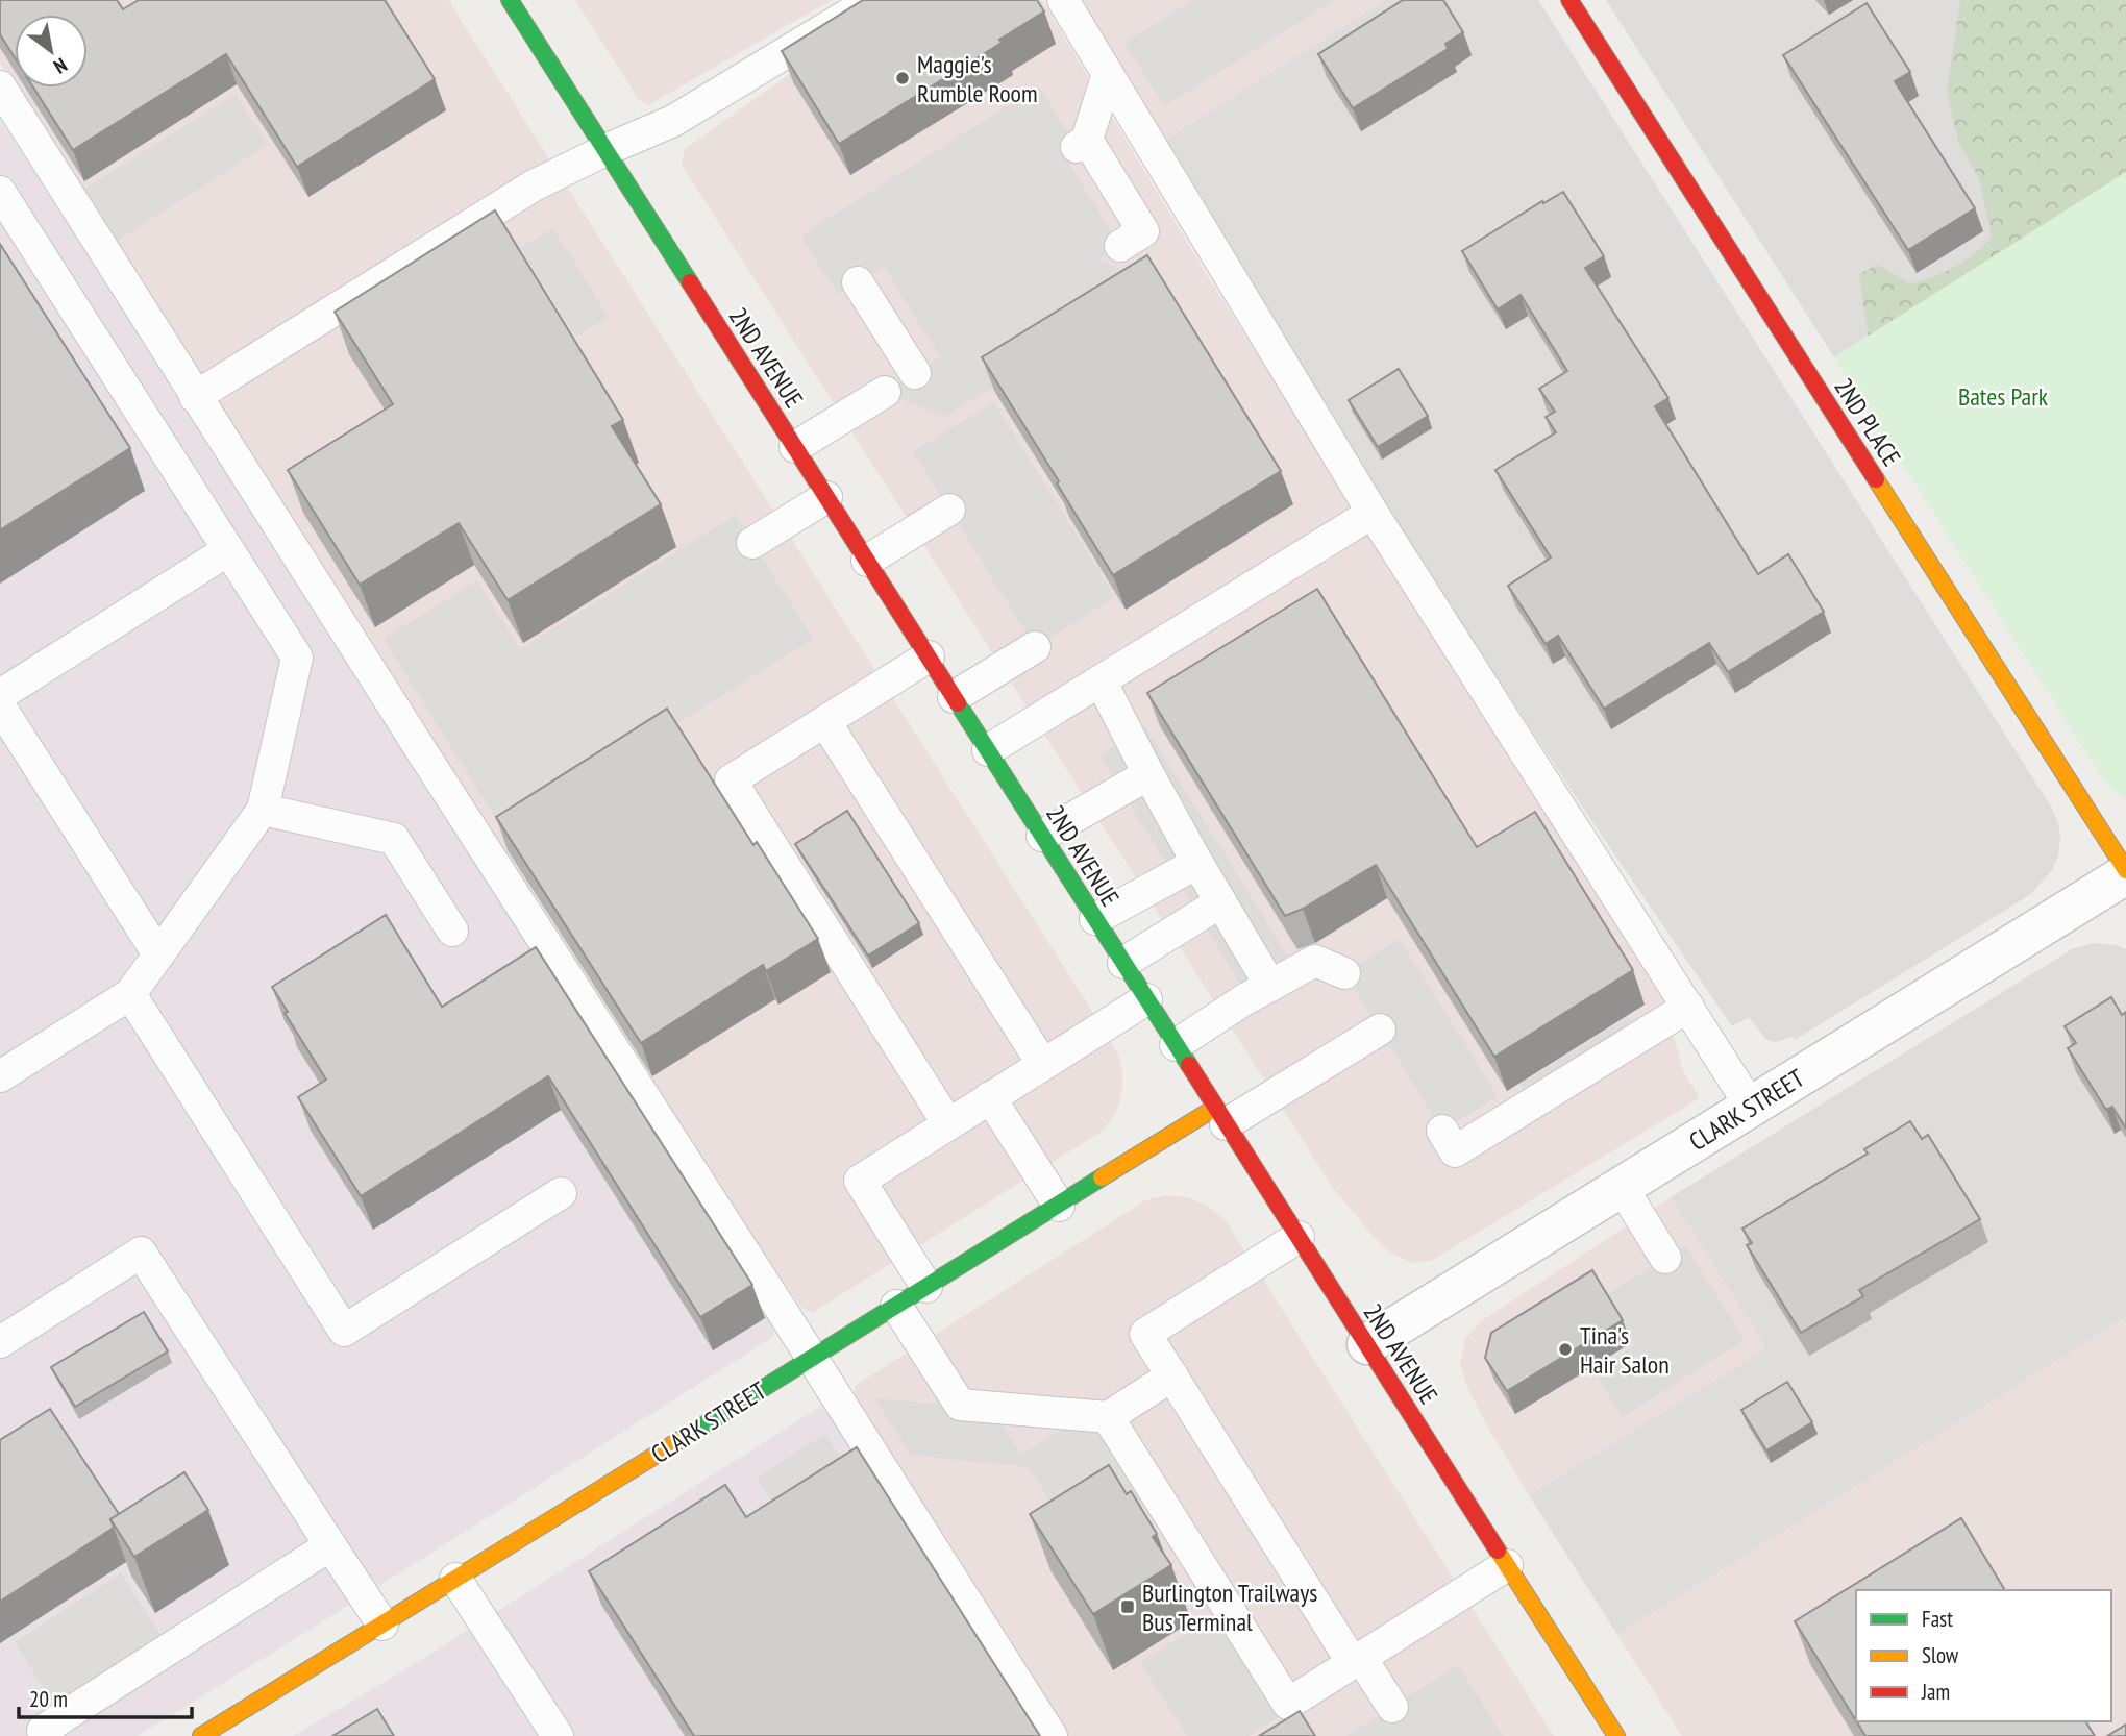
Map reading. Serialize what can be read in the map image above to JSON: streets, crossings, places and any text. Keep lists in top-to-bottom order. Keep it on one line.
{"streets":{"street":["2ND AVENUE","2ND PLACE","CLARK STREET"]},"crossings":[["2ND AVENUE","CLARK STREET"],["2ND PLACE","CLARK STREET"]],"parks":["Bates Park"],"places":{"other":["Maggie's Rumble Room","Tina's Hair Salon"],"transit":["Burlington Trailways Bus Terminal"]},"legend":["Fast","Slow","Jam"],"scale_bar":"20 m","north":"bottom right"}
